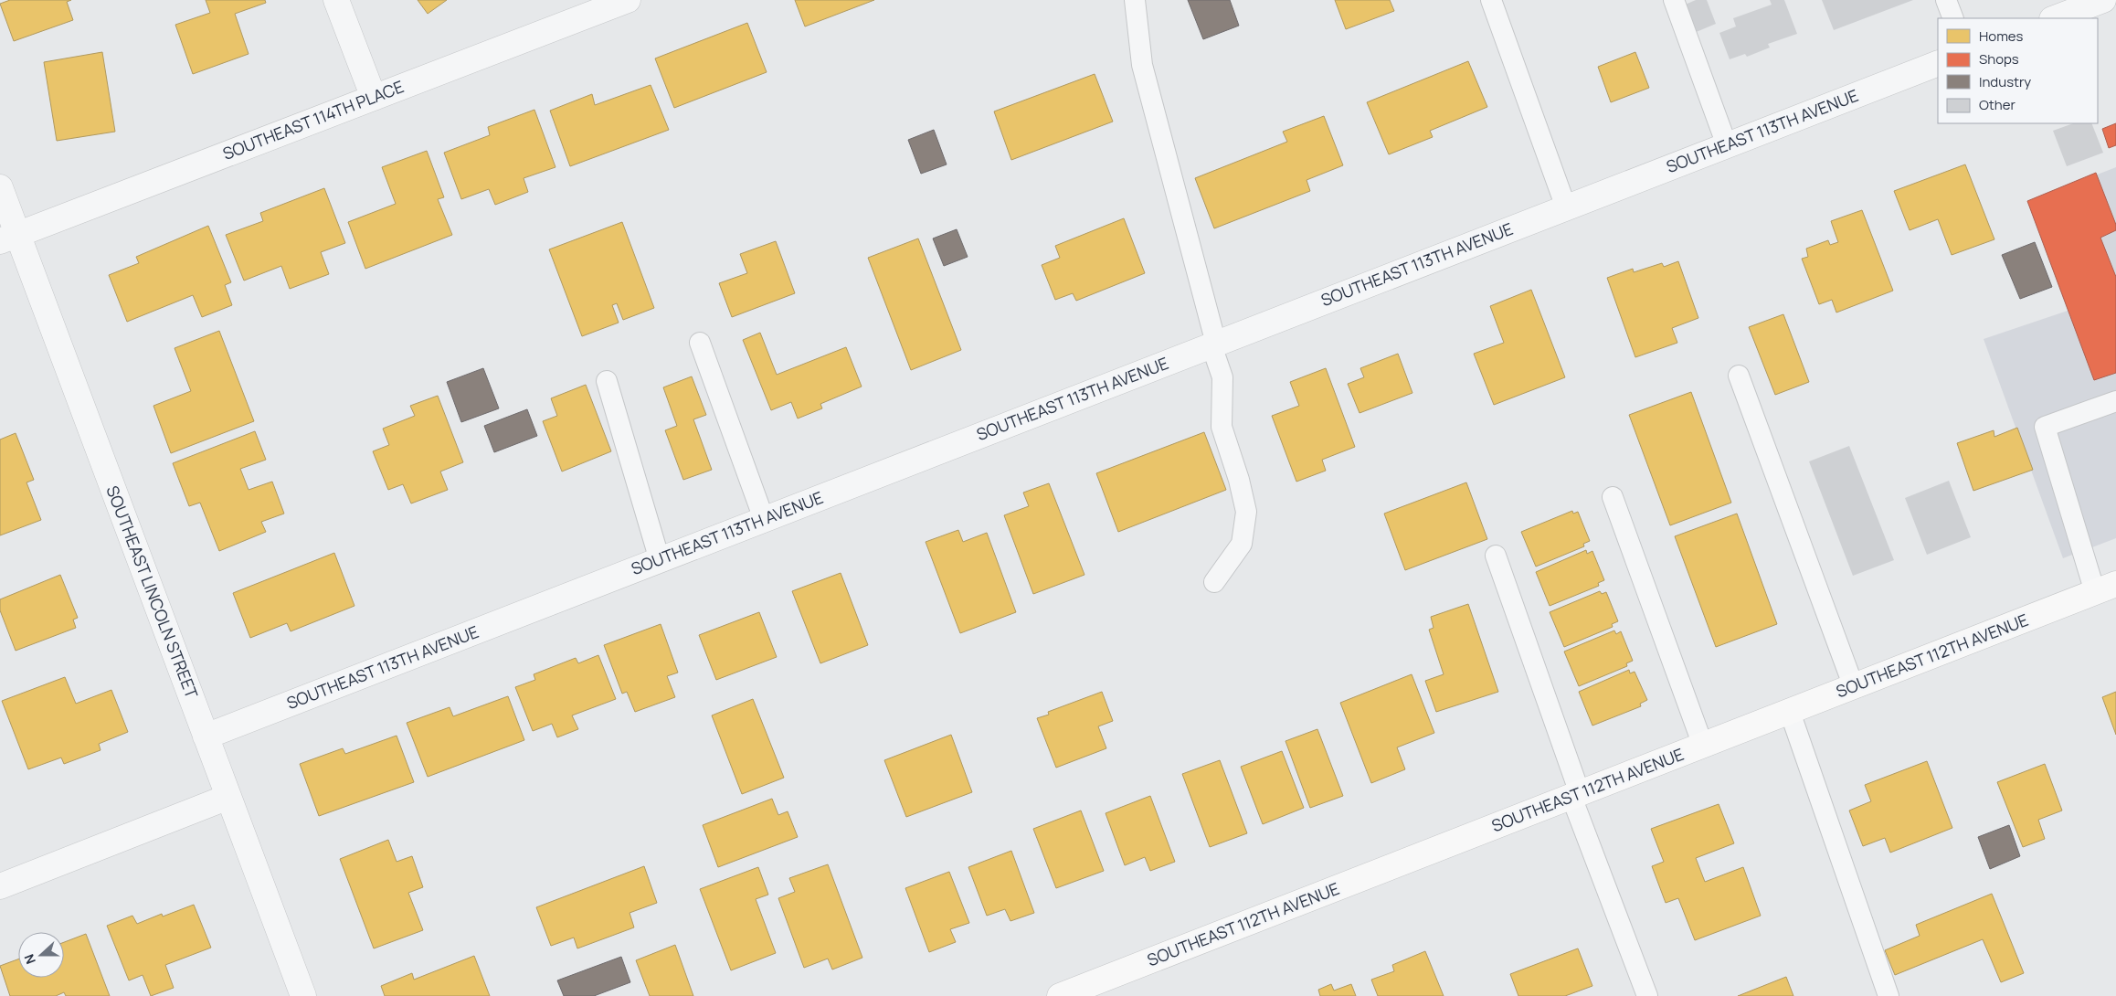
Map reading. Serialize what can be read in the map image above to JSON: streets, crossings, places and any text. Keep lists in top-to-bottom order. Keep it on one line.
{"streets":{"main road":["SOUTHEAST 112TH AVENUE"],"street":["SOUTHEAST 114TH PLACE","SOUTHEAST 113TH AVENUE","SOUTHEAST LINCOLN STREET"]},"crossings":[["SOUTHEAST 114TH PLACE","SOUTHEAST LINCOLN STREET"],["SOUTHEAST 113TH AVENUE","SOUTHEAST LINCOLN STREET"]],"legend":["Homes","Shops","Industry","Other"],"north":"left"}
